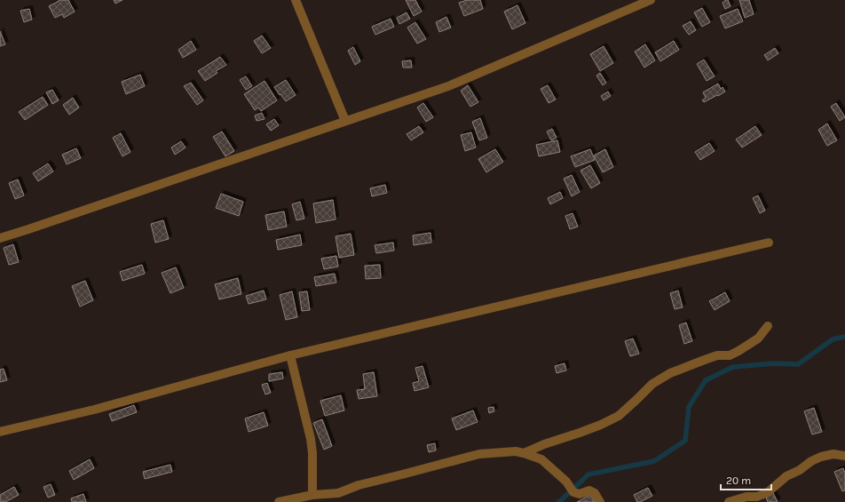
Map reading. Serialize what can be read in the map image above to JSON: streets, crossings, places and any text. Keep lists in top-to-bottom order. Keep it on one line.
{"scale_bar":"20 m"}
